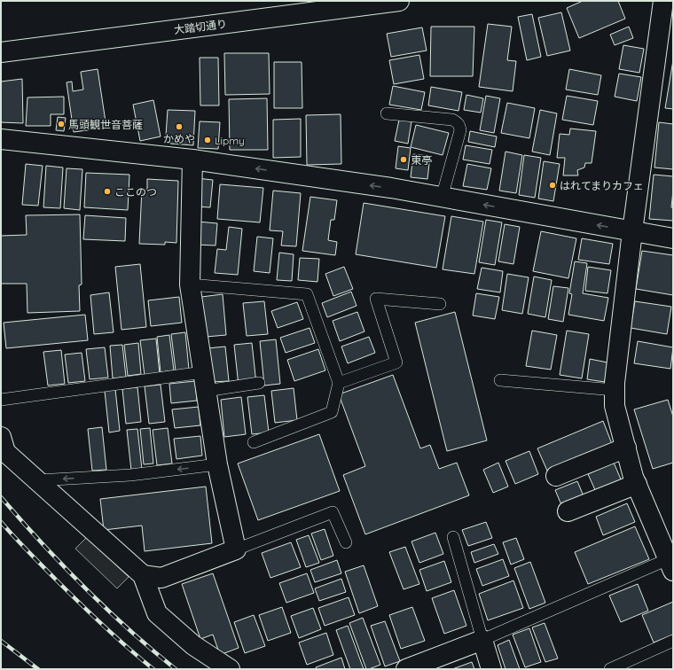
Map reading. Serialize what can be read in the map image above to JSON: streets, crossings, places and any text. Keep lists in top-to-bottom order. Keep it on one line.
{"streets":{"street":["大踏切通り"]},"places":["馬頭観世音菩薩","かめや","Lipmy","東亭","はれてまりカフェ","ここのつ"]}
